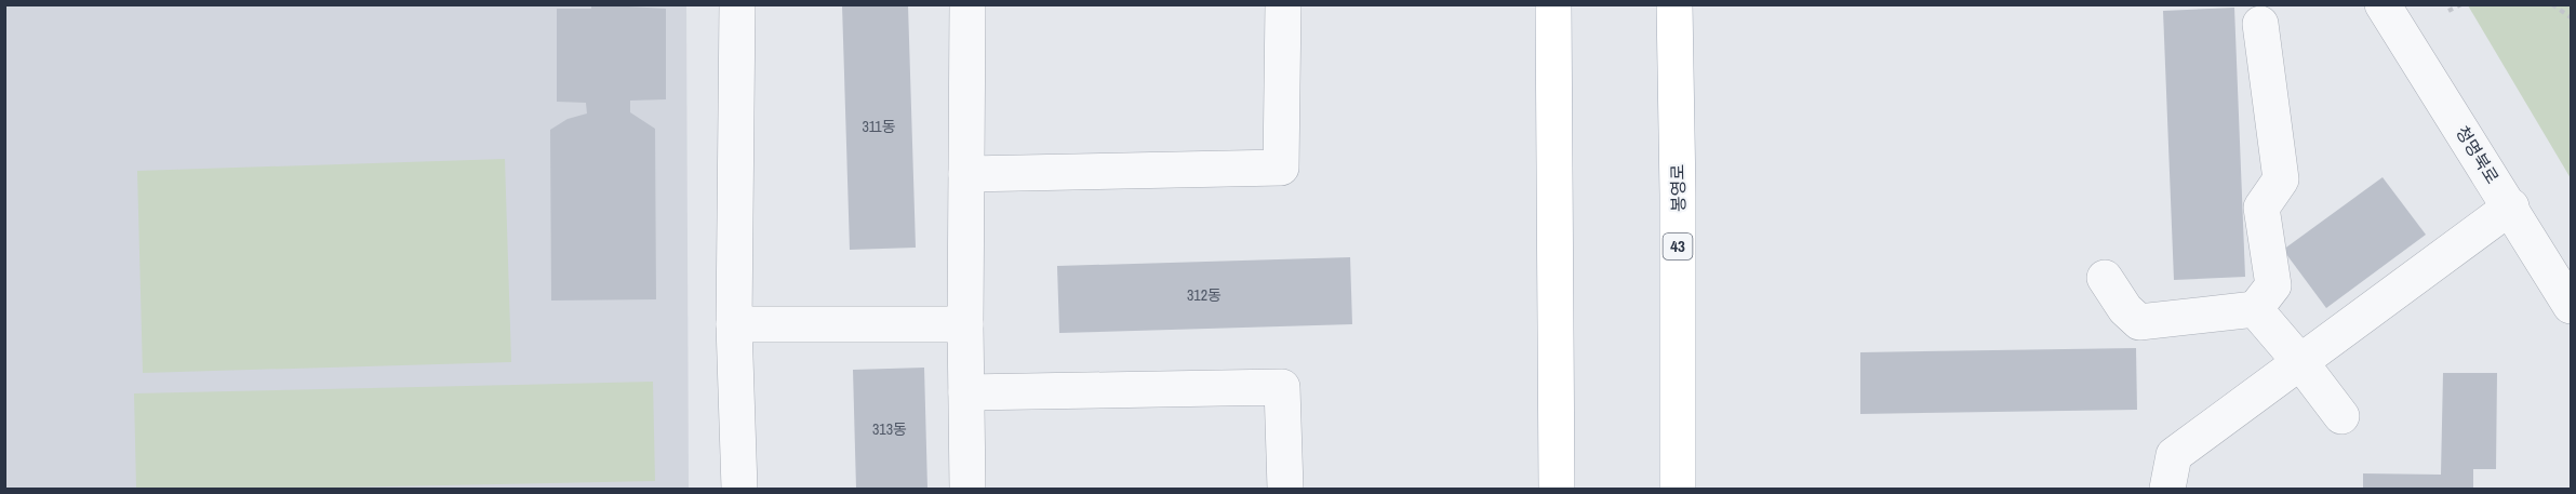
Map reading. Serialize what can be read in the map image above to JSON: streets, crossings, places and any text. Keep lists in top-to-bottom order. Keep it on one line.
{"streets":{"main road":["봉영로","43"],"street":["청명북로"]},"house_numbers":["311동","312동","313동"]}
